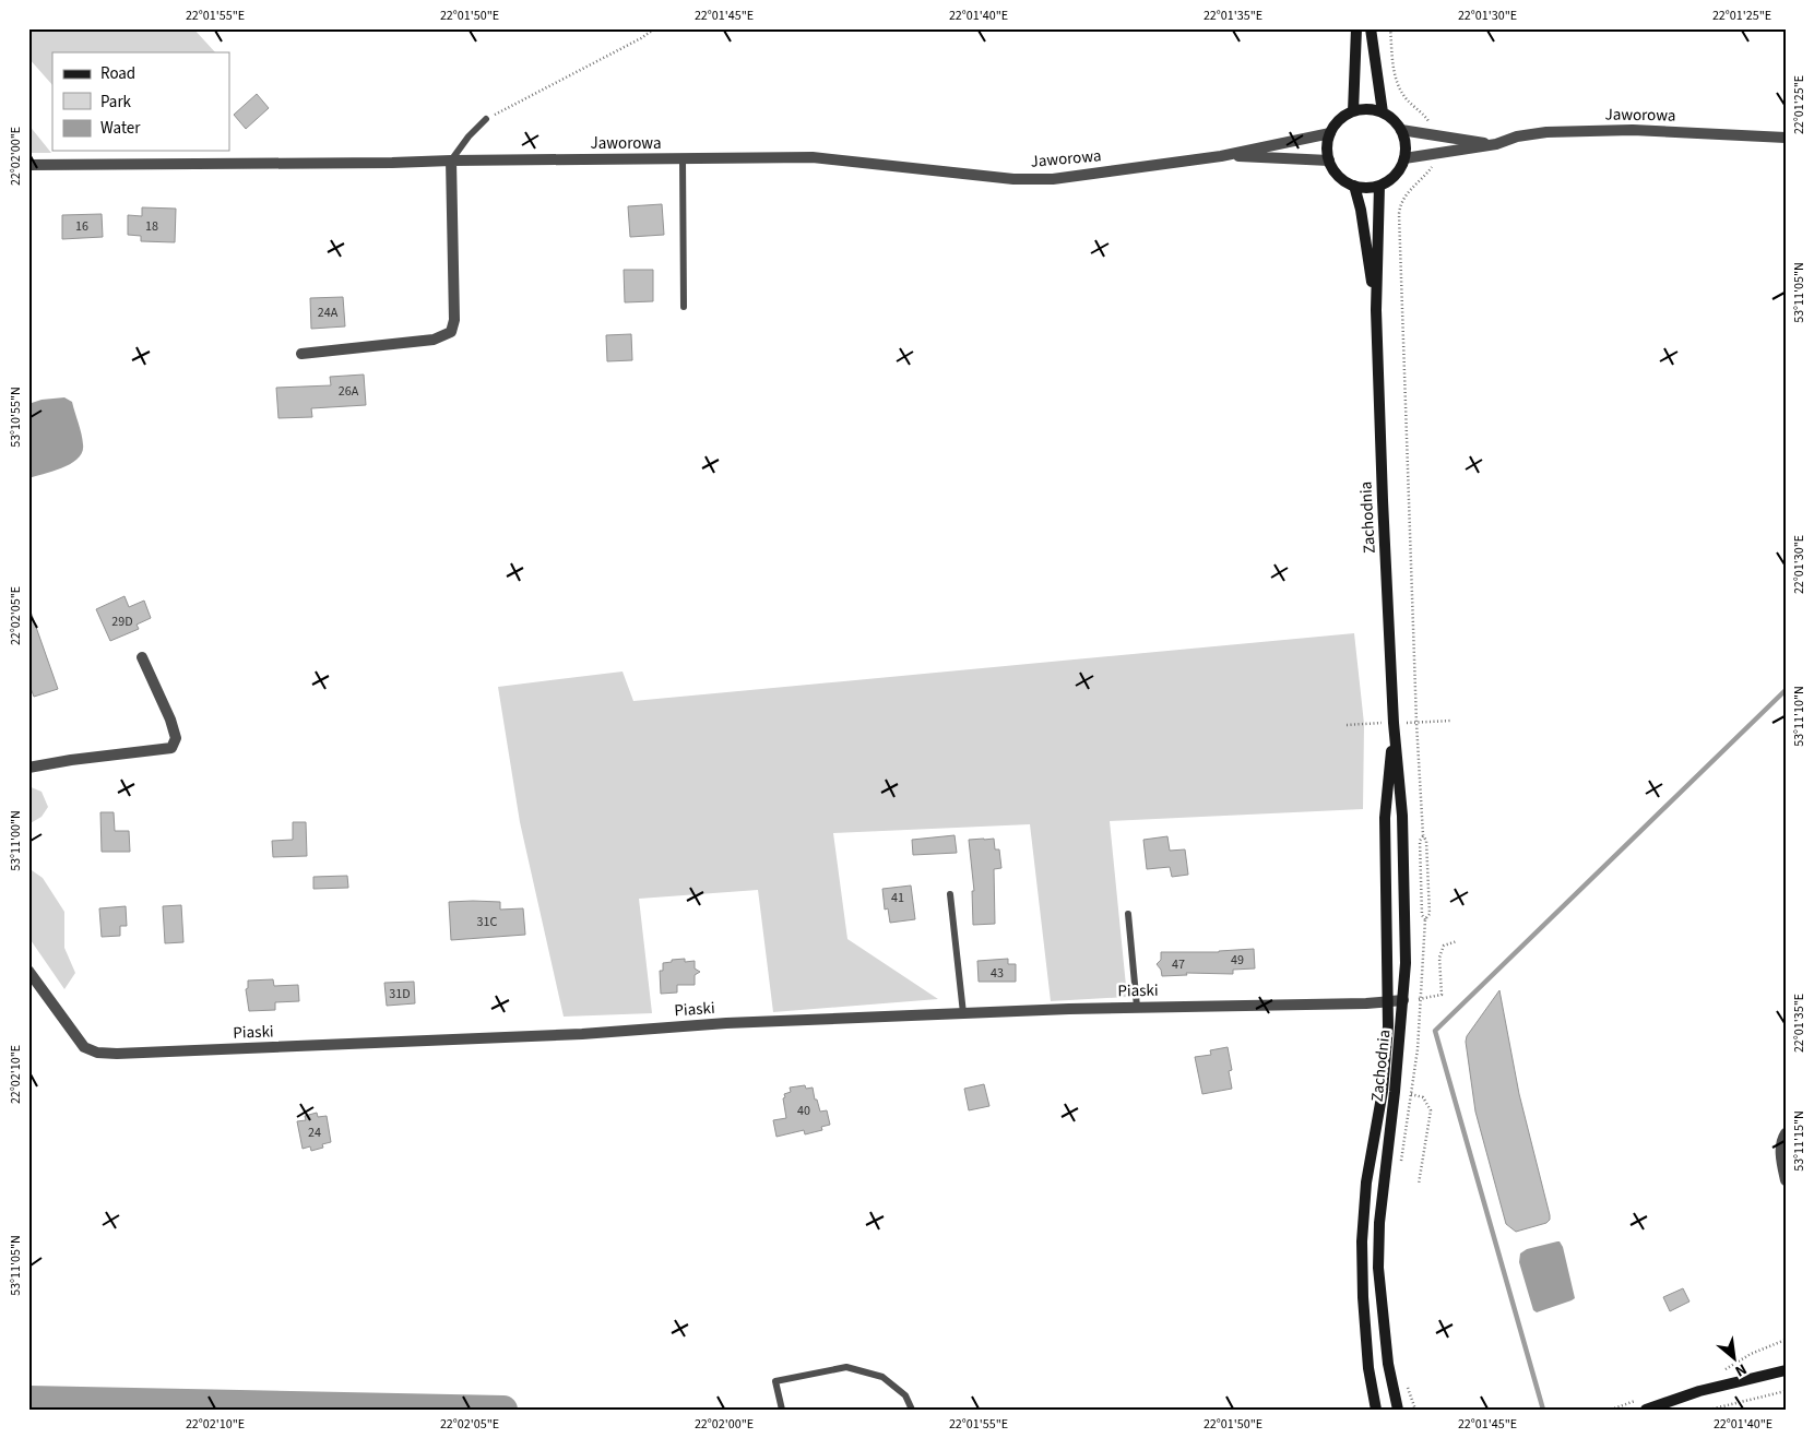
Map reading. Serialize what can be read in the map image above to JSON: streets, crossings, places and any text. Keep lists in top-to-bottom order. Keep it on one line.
{"streets":{"main road":["Zachodnia"],"street":["Jaworowa","Piaski"]},"crossings":[["Jaworowa","Zachodnia"],["Zachodnia","Piaski"]],"house_numbers":["16","18","24A","26A","29D","41","31C","49","47","43","31D","40","24"],"legend":["Road","Park","Water"],"north":"bottom right","coordinates":["22°01'55\"E","22°01'50\"E","22°01'45\"E","22°01'40\"E","22°01'35\"E","22°01'30\"E","22°01'25\"E","22°02'00\"E","53°11'05\"N","53°10'55\"N","22°02'05\"E","53°11'10\"N","53°11'00\"N","22°02'10\"E","53°11'15\"N"]}
